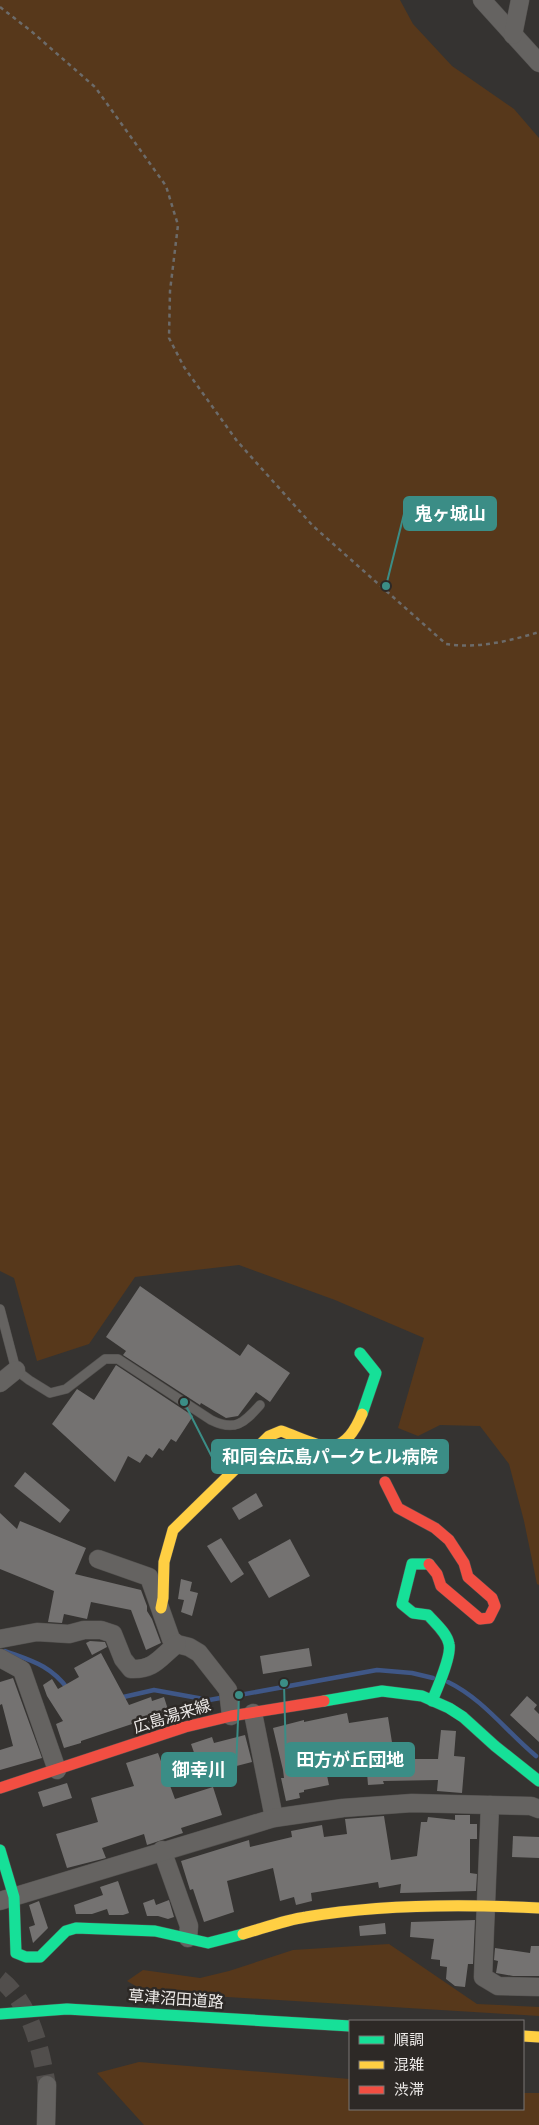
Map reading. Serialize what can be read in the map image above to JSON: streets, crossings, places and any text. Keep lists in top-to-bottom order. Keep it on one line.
{"streets":{"street":["広島湯来線","草津沼田道路"]},"places":["鬼ヶ城山","和同会広島パークヒル病院","田方が丘団地","御幸川"],"legend":["順調","混雑","渋滞"]}
